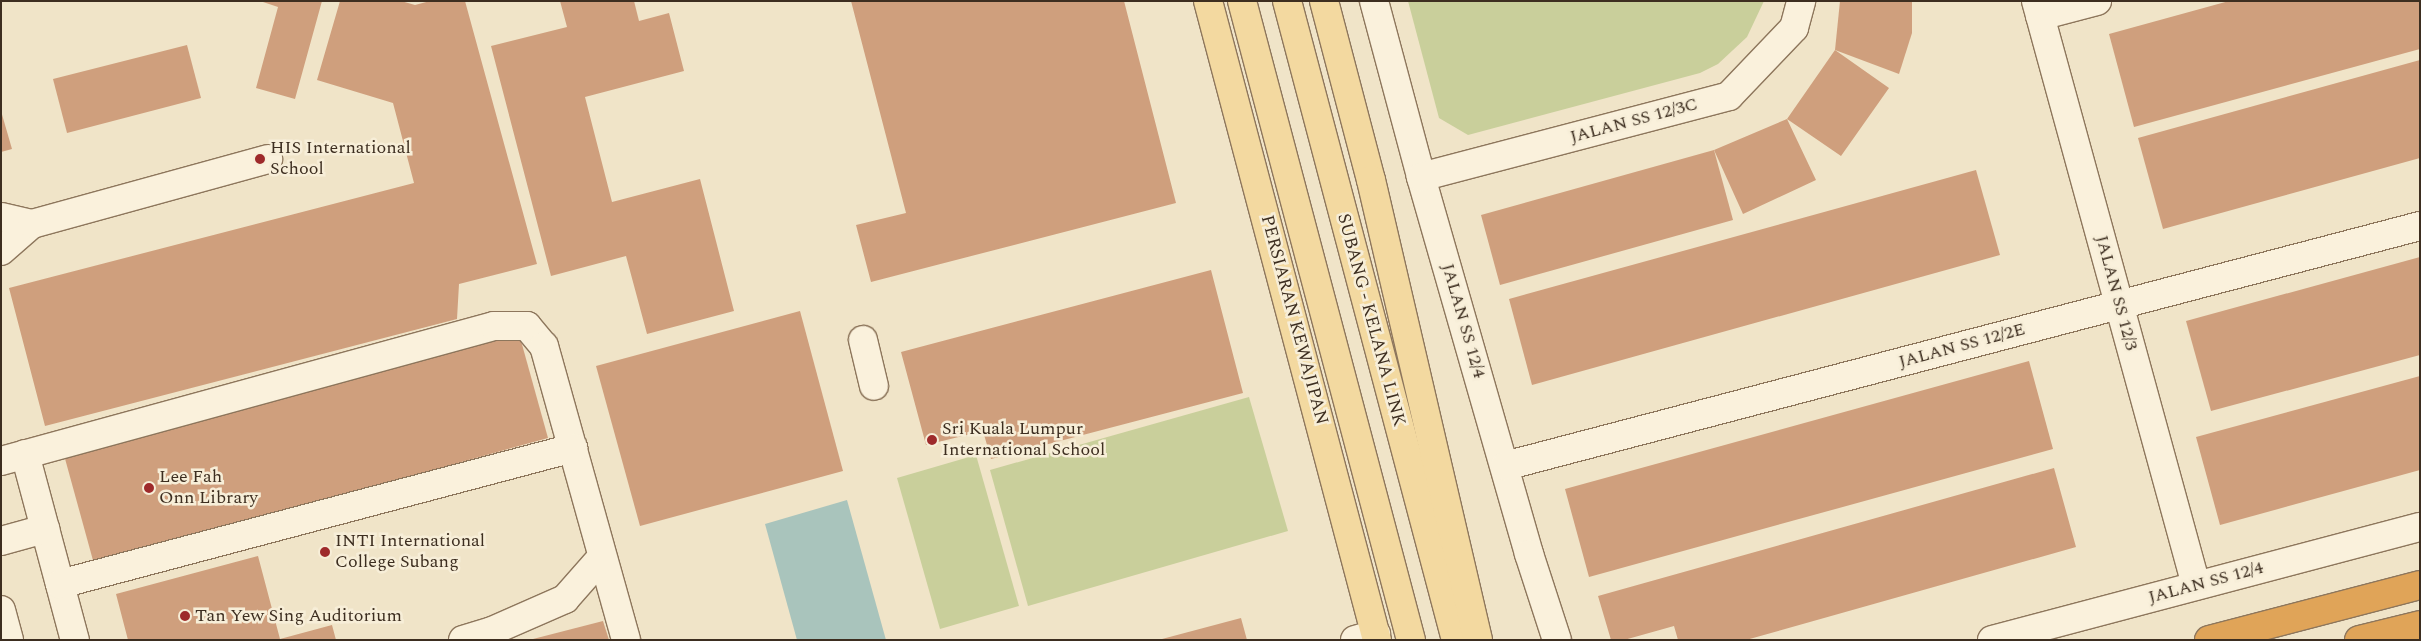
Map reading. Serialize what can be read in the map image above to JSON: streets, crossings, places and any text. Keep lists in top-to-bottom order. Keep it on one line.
{"streets":{"main road":["PERSIARAN KEWAJIPAN","SUBANG - KELANA LINK"],"street":["JALAN SS 12/3C","JALAN SS 12/3","JALAN SS 12/4","JALAN SS 12/2E"]},"crossings":[["JALAN SS 12/3C","JALAN SS 12/4"],["JALAN SS 12/3","JALAN SS 12/4"],["JALAN SS 12/3","JALAN SS 12/2E"],["JALAN SS 12/4","JALAN SS 12/2E"]],"places":["HIS International School","Sri Kuala Lumpur International School","Lee Fah Onn Library","INTI International College Subang","Tan Yew Sing Auditorium"]}
